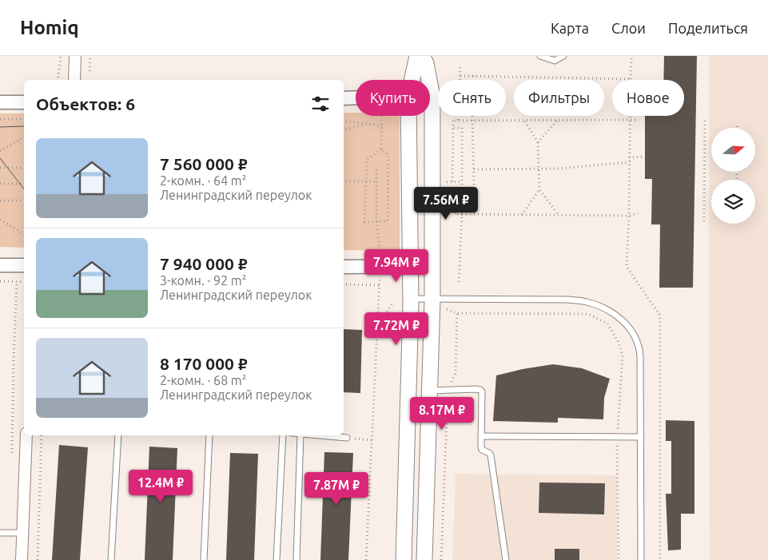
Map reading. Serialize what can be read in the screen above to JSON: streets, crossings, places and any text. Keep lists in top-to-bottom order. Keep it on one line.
{"north":"right","page":{"header":"Homiq","nav":["Карта","Слои","Поделиться"],"chip":["Купить","Снять","Фильтры","Новое"],"heading":"Объектов: 6","list":[{"name":"7 560 000 ₽","note":"2-комн. · 64 m² · Ленинградский переулок"},{"name":"7 940 000 ₽","note":"3-комн. · 92 m² · Ленинградский переулок"},{"name":"8 170 000 ₽","note":"2-комн. · 68 m² · Ленинградский переулок"}],"price":["7.56M ₽","7.94M ₽","7.72M ₽","8.17M ₽","12.4M ₽","7.87M ₽"]}}
